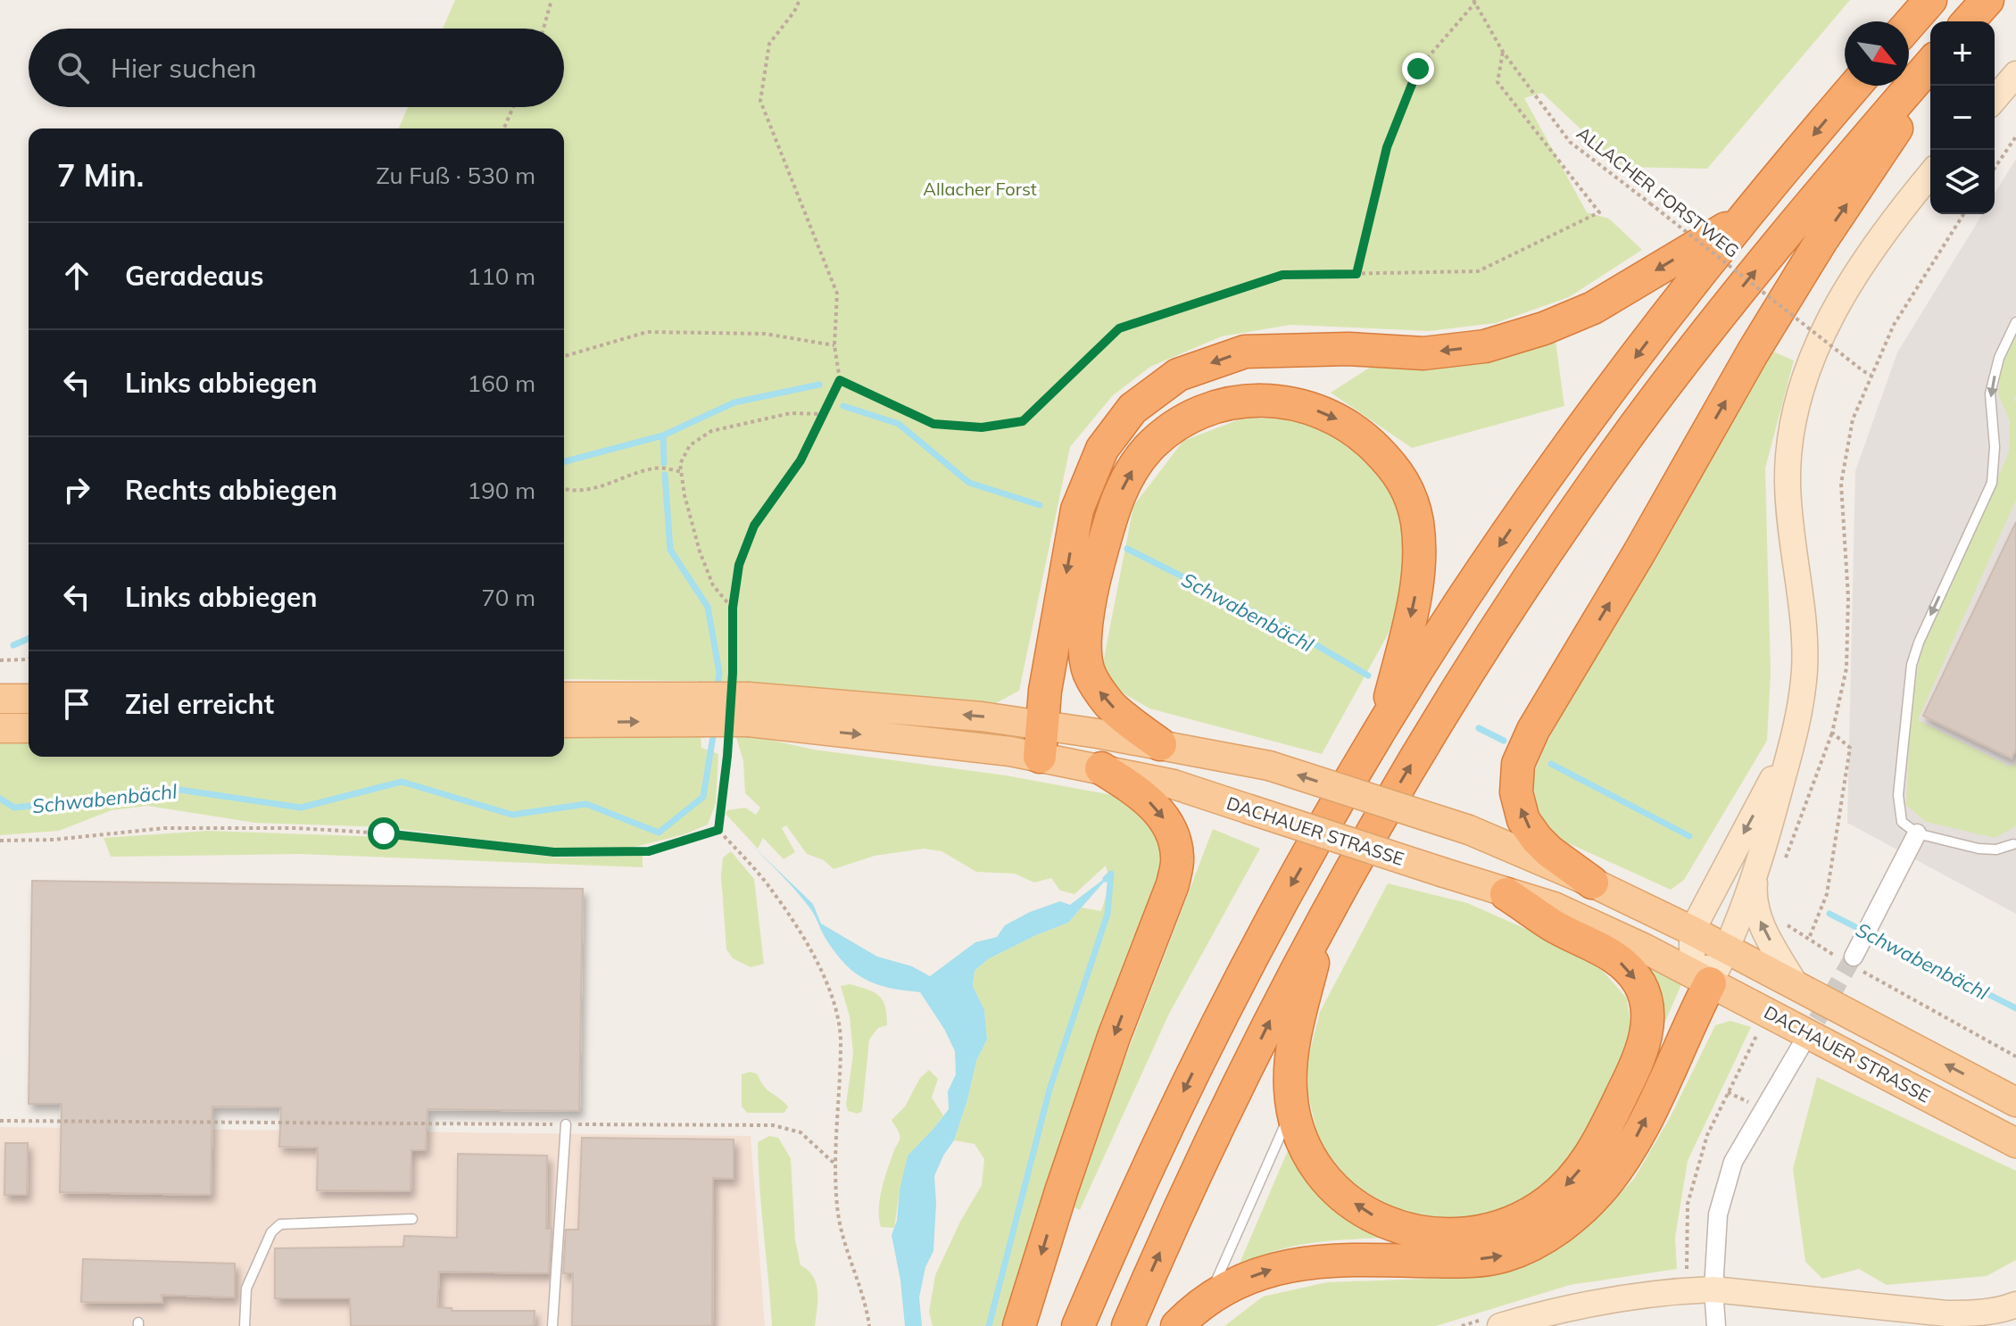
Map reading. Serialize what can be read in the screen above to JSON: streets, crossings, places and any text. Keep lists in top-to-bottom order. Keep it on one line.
{"streets":{"main road":["DACHAUER STRASSE"],"path":["ALLACHER FORSTWEG"]},"water":["Schwabenbächl"],"parks":["Allacher Forst"],"north":"bottom right","page":{"map_buttons":["+","−"],"search":"Hier suchen","heading":["7 Min.","Zu Fuß · 530 m"],"list":[["Geradeaus","110 m"],["Links abbiegen","160 m"],["Rechts abbiegen","190 m"],["Links abbiegen","70 m"],"Ziel erreicht"]}}
